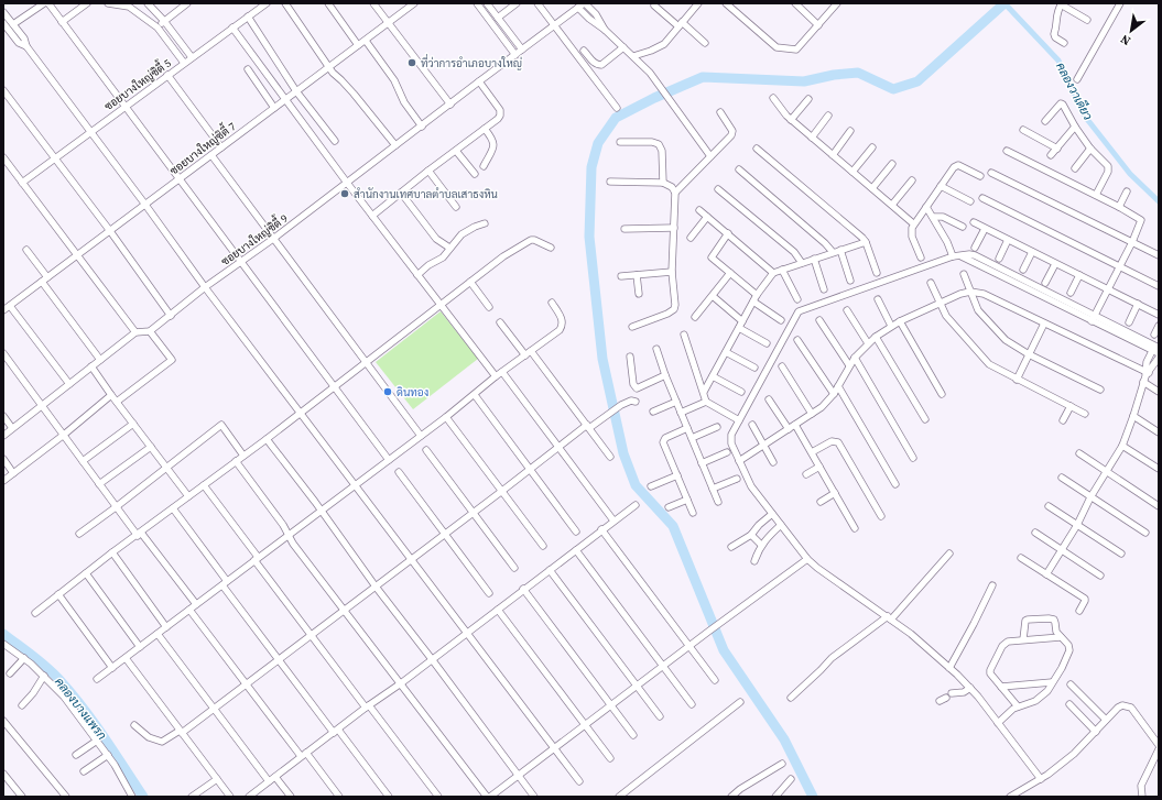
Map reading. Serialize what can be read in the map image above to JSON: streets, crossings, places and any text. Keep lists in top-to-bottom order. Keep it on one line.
{"streets":{"street":["ซอยบางใหญ่ซิตี้ 5","ซอยบางใหญ่ซิตี้ 7","ซอยบางใหญ่ซิตี้ 9"]},"water":["คลองวาเดียว","คลองบางแพรก"],"places":["ที่ว่าการอำเภอบางใหญ่","สำนักงานเทศบาลตำบลเสาธงหิน","ดินทอง"],"north":"bottom left"}
